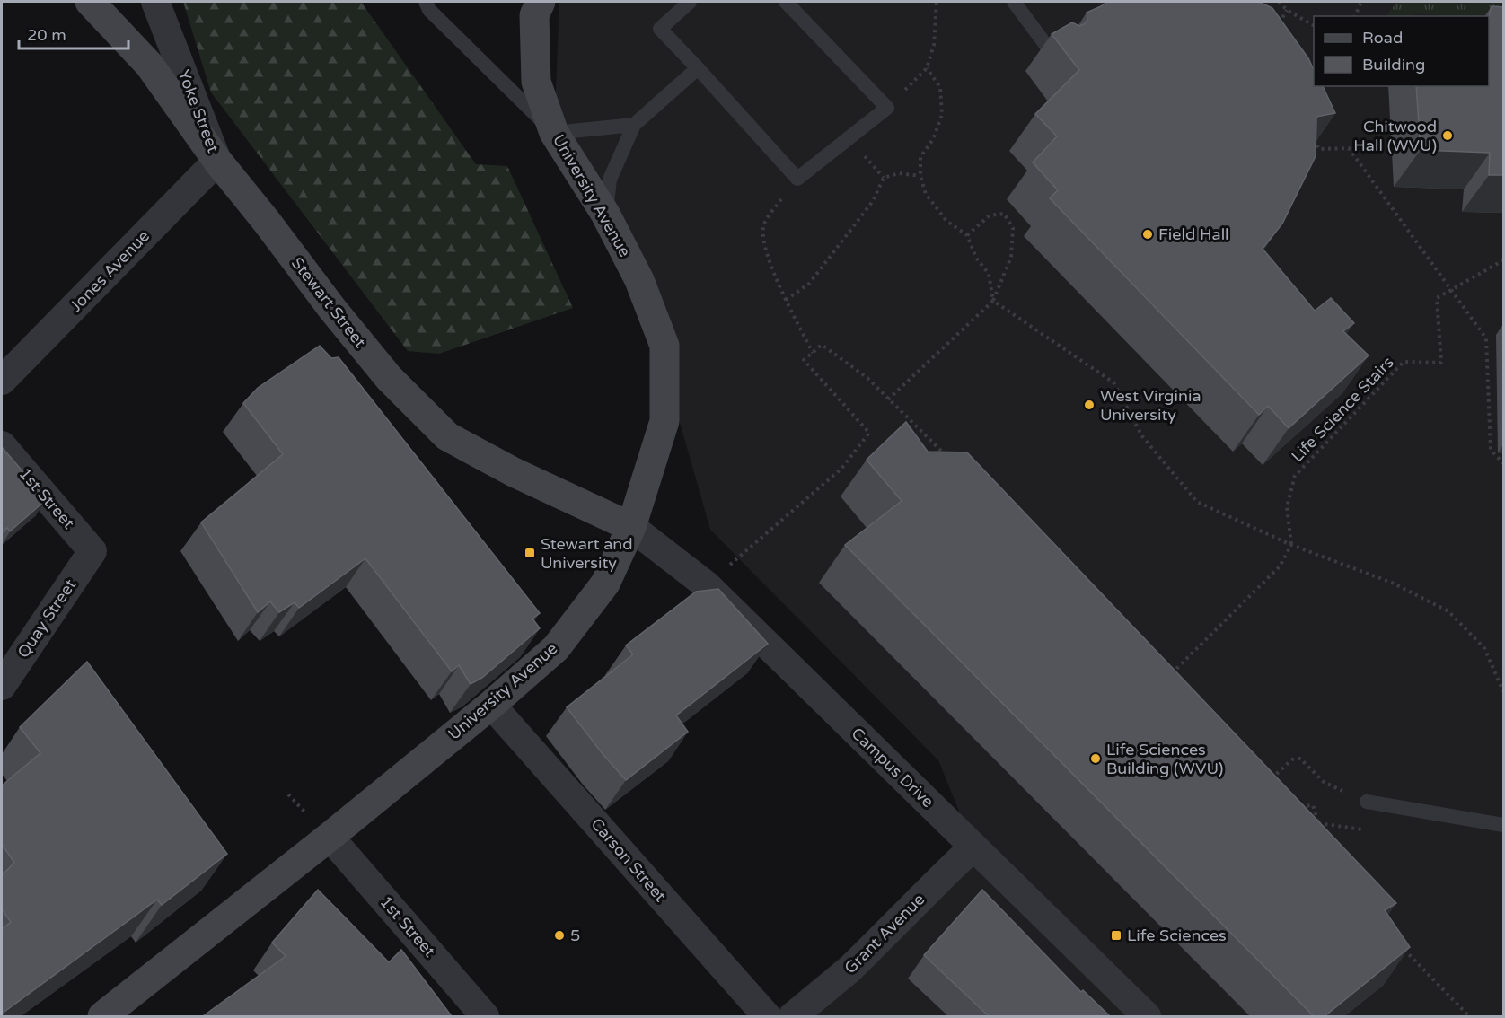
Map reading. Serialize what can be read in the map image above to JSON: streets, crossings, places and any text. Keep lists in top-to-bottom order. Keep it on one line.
{"streets":{"street":["Yoke Street","University Avenue","Jones Avenue","Stewart Street","1st Street","Quay Street","Campus Drive","Carson Street","Grant Avenue"],"path":["Life Science Stairs"]},"crossings":[["Yoke Street","Jones Avenue"],["Yoke Street","Stewart Street"],["University Avenue","Stewart Street"],["University Avenue","1st Street"],["University Avenue","Campus Drive"],["University Avenue","Carson Street"],["Jones Avenue","Stewart Street"],["Stewart Street","Campus Drive"],["1st Street","Quay Street"],["Campus Drive","Grant Avenue"]],"places":{"other":["Chitwood Hall (WVU)","Field Hall","West Virginia University","Life Sciences Building (WVU)","5"],"transit":["Stewart and University","Life Sciences"]},"legend":["Road","Building"],"scale_bar":"20 m"}
